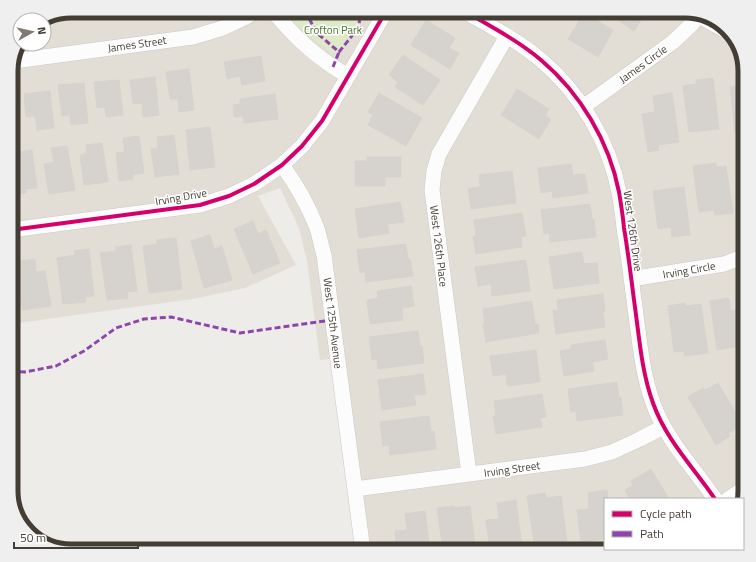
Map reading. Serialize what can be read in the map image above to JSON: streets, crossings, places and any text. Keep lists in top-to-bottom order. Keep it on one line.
{"streets":{"street":["James Street","James Circle","Irving Drive","West 126th Drive","West 126th Place","Irving Circle","West 125th Avenue","Irving Street"]},"crossings":[["James Circle","West 126th Drive"],["Irving Drive","West 125th Avenue"],["West 126th Drive","West 126th Place"],["West 126th Drive","Irving Circle"],["West 126th Drive","Irving Street"],["West 126th Place","Irving Street"],["West 125th Avenue","Irving Street"]],"parks":["Crofton Park"],"legend":["Cycle path","Path"],"scale_bar":"50 m","north":"right"}
